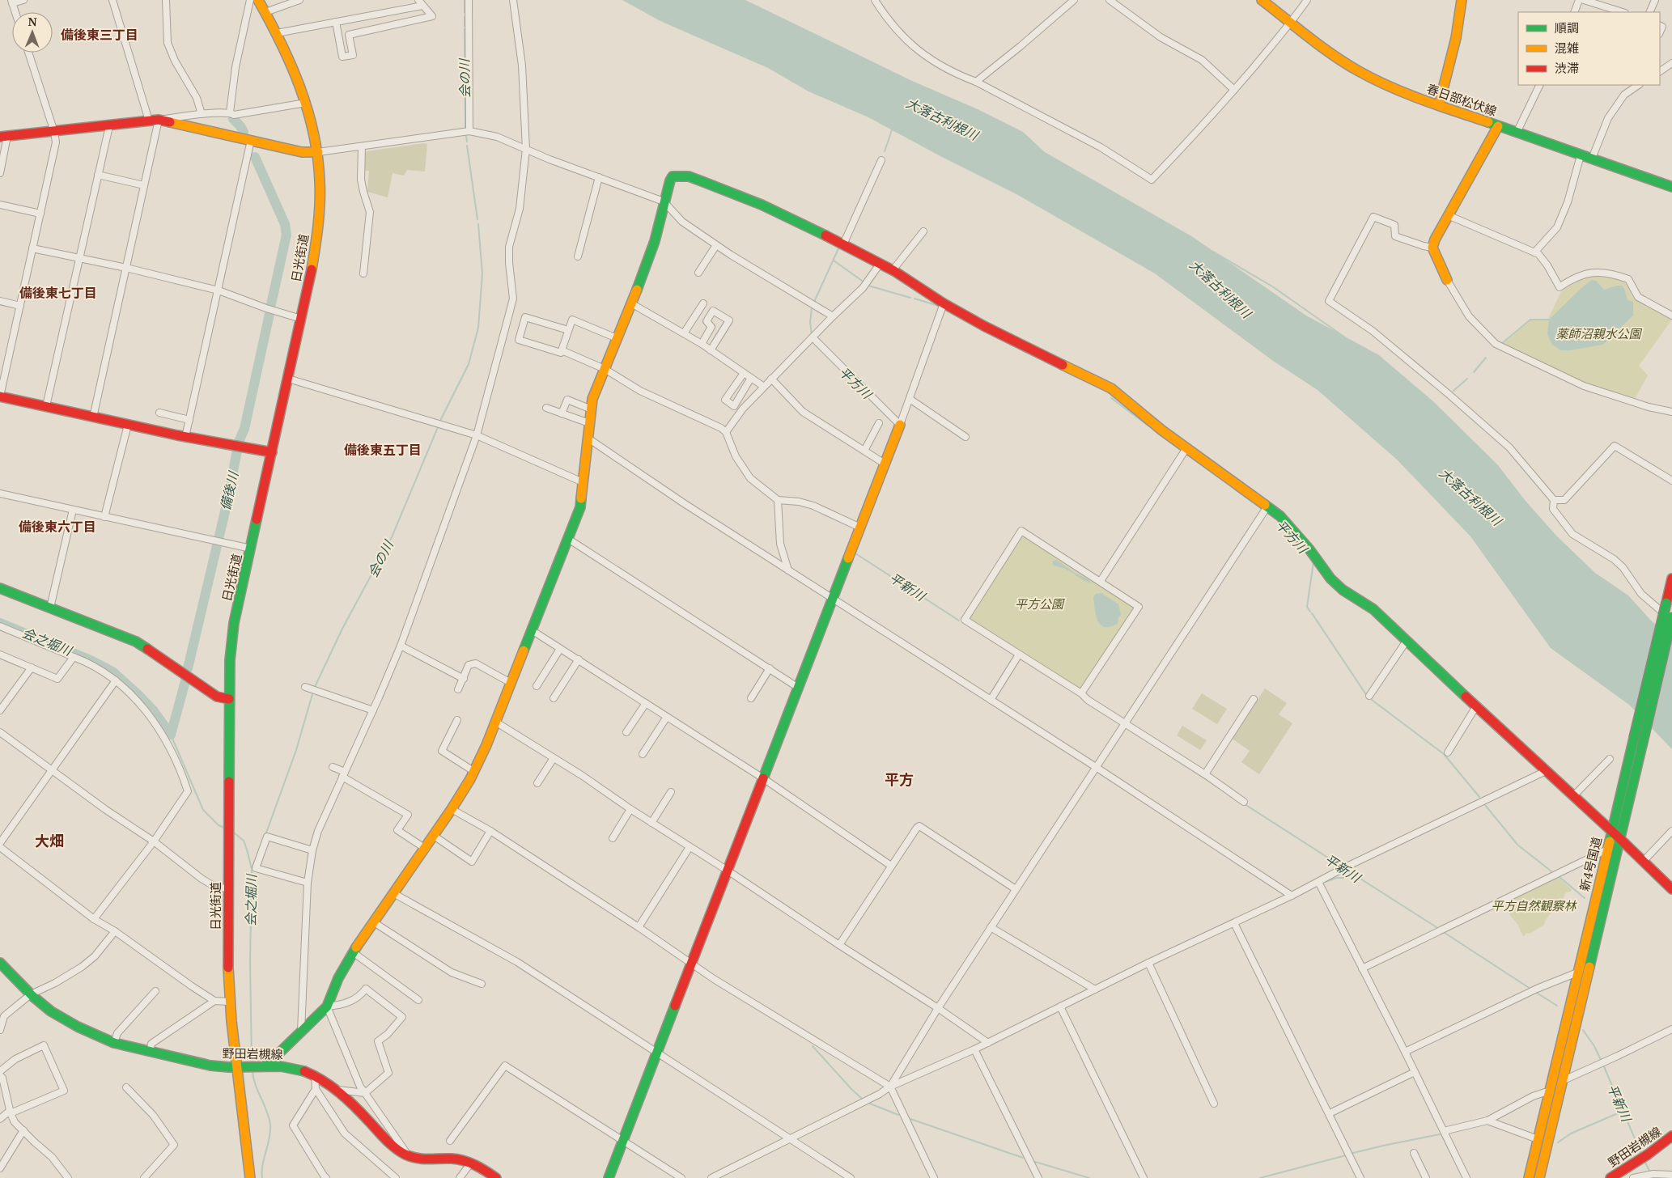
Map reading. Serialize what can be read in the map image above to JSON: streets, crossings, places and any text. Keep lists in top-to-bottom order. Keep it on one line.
{"streets":{"main road":["春日部松伏線","日光街道","新4号国道","野田岩槻線"]},"crossings":[["日光街道","野田岩槻線"]],"districts":["備後東三丁目","備後東七丁目","備後東五丁目","備後東六丁目","平方","大畑"],"water":["会の川","大落古利根川","平方川","備後川","平新川","会之堀川"],"parks":["薬師沼親水公園","平方公園","平方自然観察林"],"legend":["順調","混雑","渋滞"],"north":"top"}
